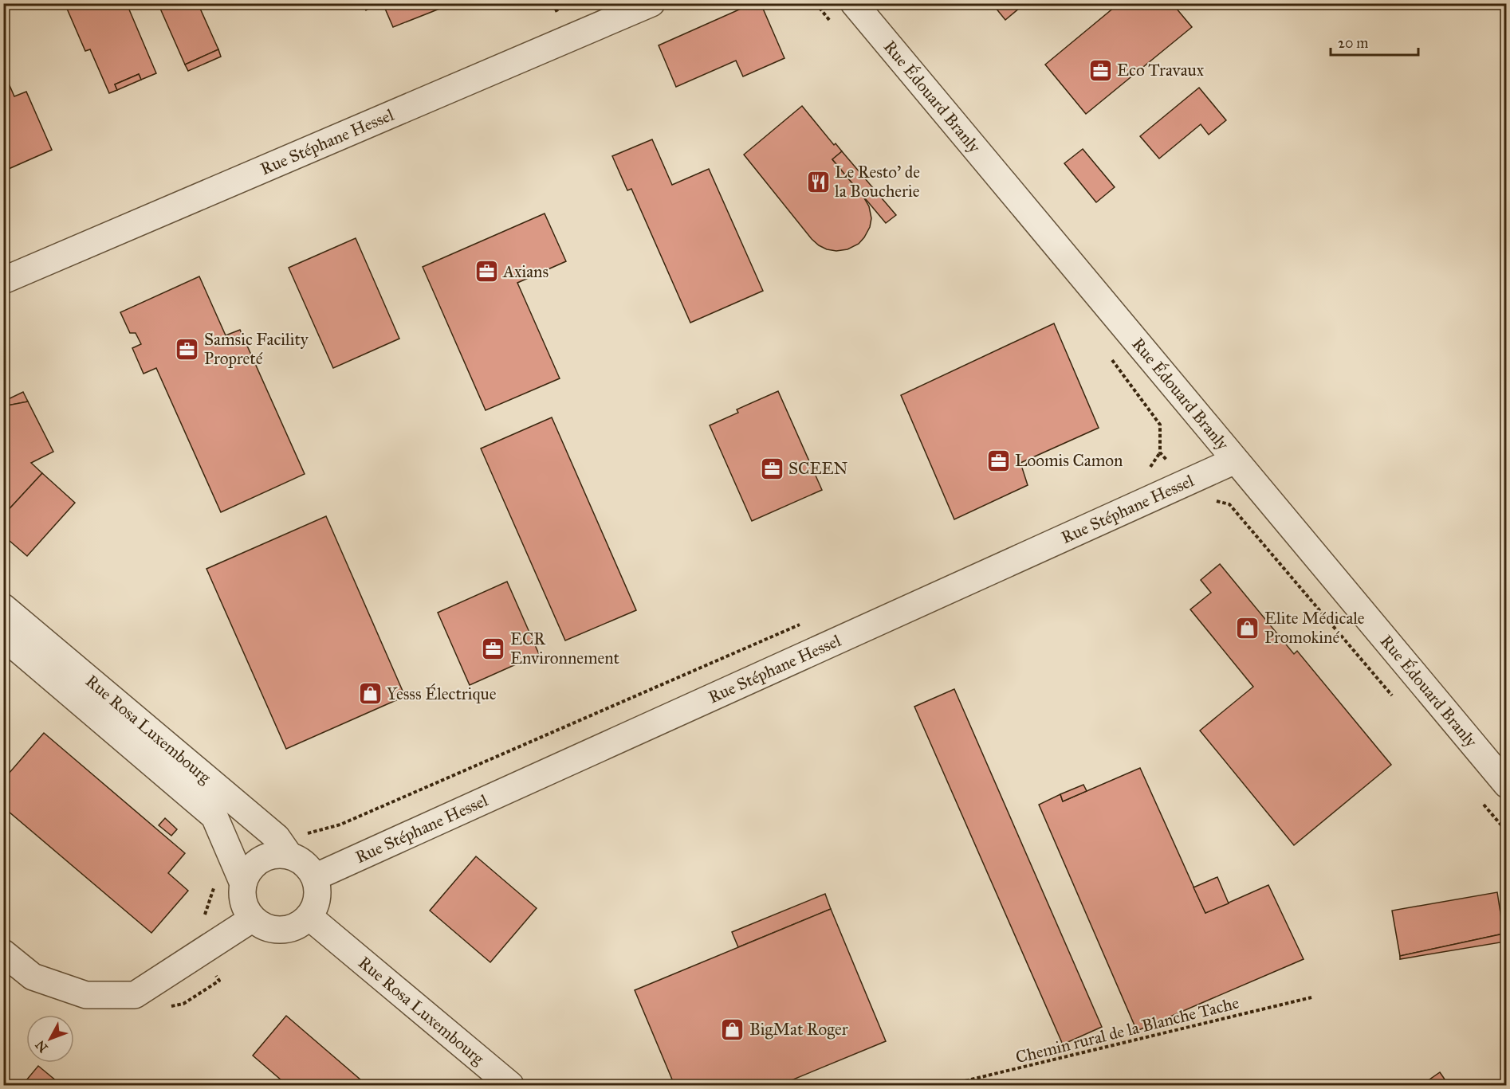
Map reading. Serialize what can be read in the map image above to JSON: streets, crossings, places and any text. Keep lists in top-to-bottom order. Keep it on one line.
{"streets":{"street":["Rue Édouard Branly","Rue Stéphane Hessel","Rue Rosa Luxembourg"],"path":["Chemin rural de la Blanche Tache"]},"crossings":[["Rue Édouard Branly","Rue Stéphane Hessel"],["Rue Stéphane Hessel","Rue Rosa Luxembourg"]],"places":{"office":["Eco Travaux","Axians","Samsic Facility Propreté","Loomis Camon","SCEEN","ECR Environnement"],"restaurant":["Le Resto' de la Boucherie"],"shop":["Elite Médicale Promokiné","Yesss Électrique","BigMat Roger"]},"scale_bar":"20 m","north":"bottom left"}
